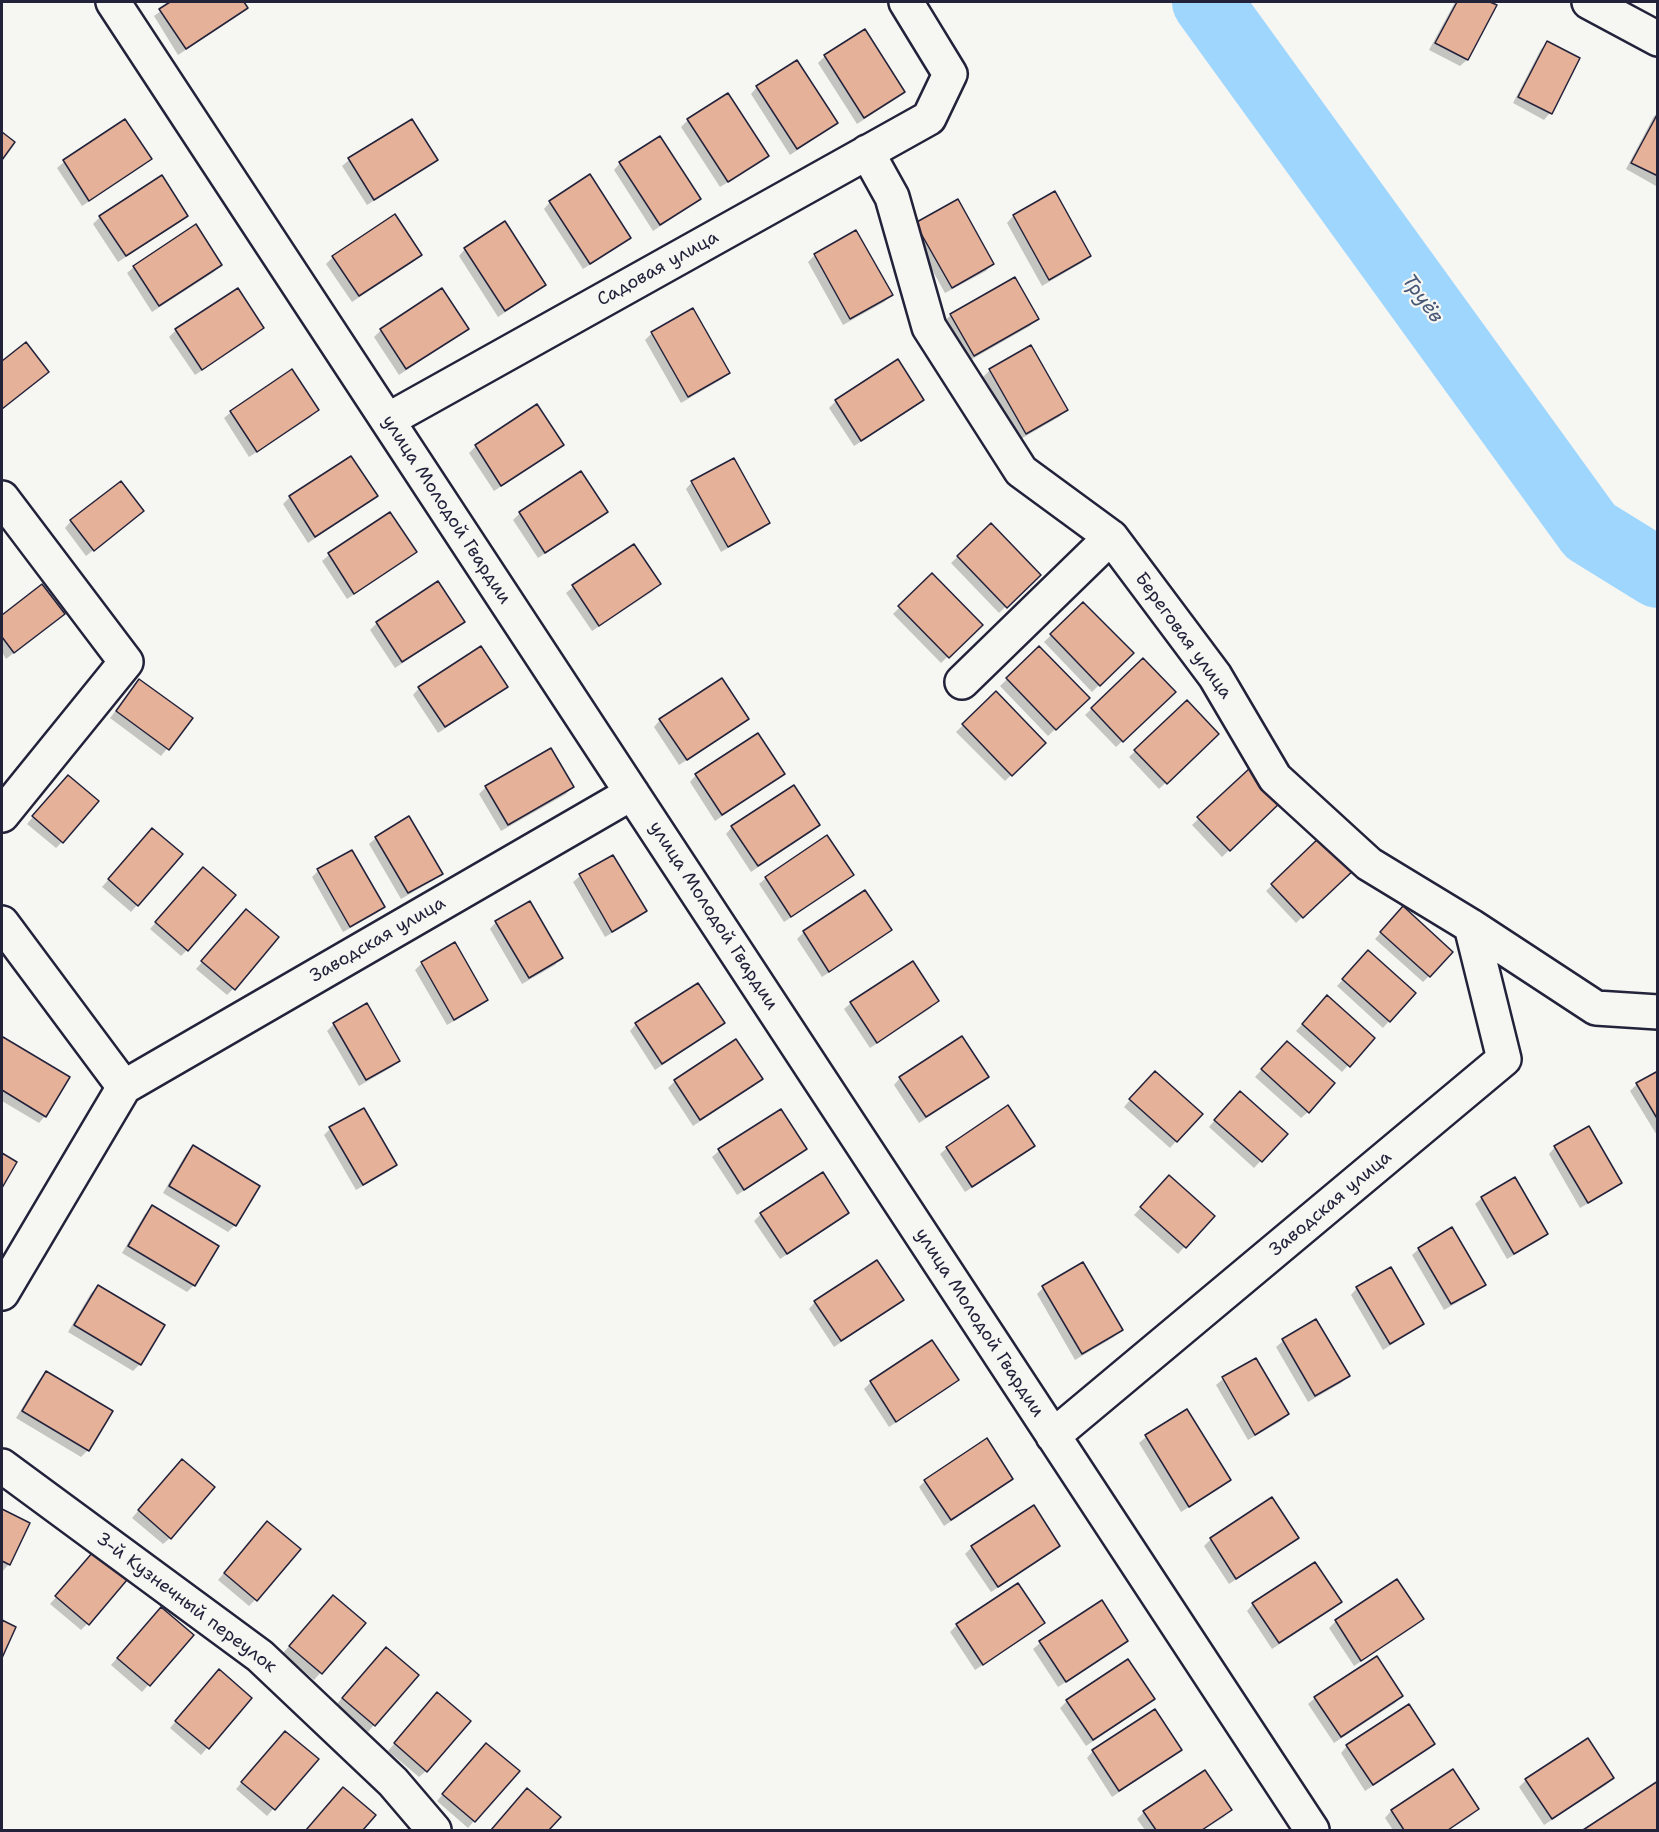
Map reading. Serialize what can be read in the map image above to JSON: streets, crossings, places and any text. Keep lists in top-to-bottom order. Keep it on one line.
{"streets":{"street":["Садовая улица","улица Молодой Гвардии","Береговая улица","Заводская улица","3-й Кузнечный переулок"]},"crossings":[["Садовая улица","улица Молодой Гвардии"],["Садовая улица","Береговая улица"],["улица Молодой Гвардии","Заводская улица"],["Береговая улица","Заводская улица"]],"water":["Труёв"]}
